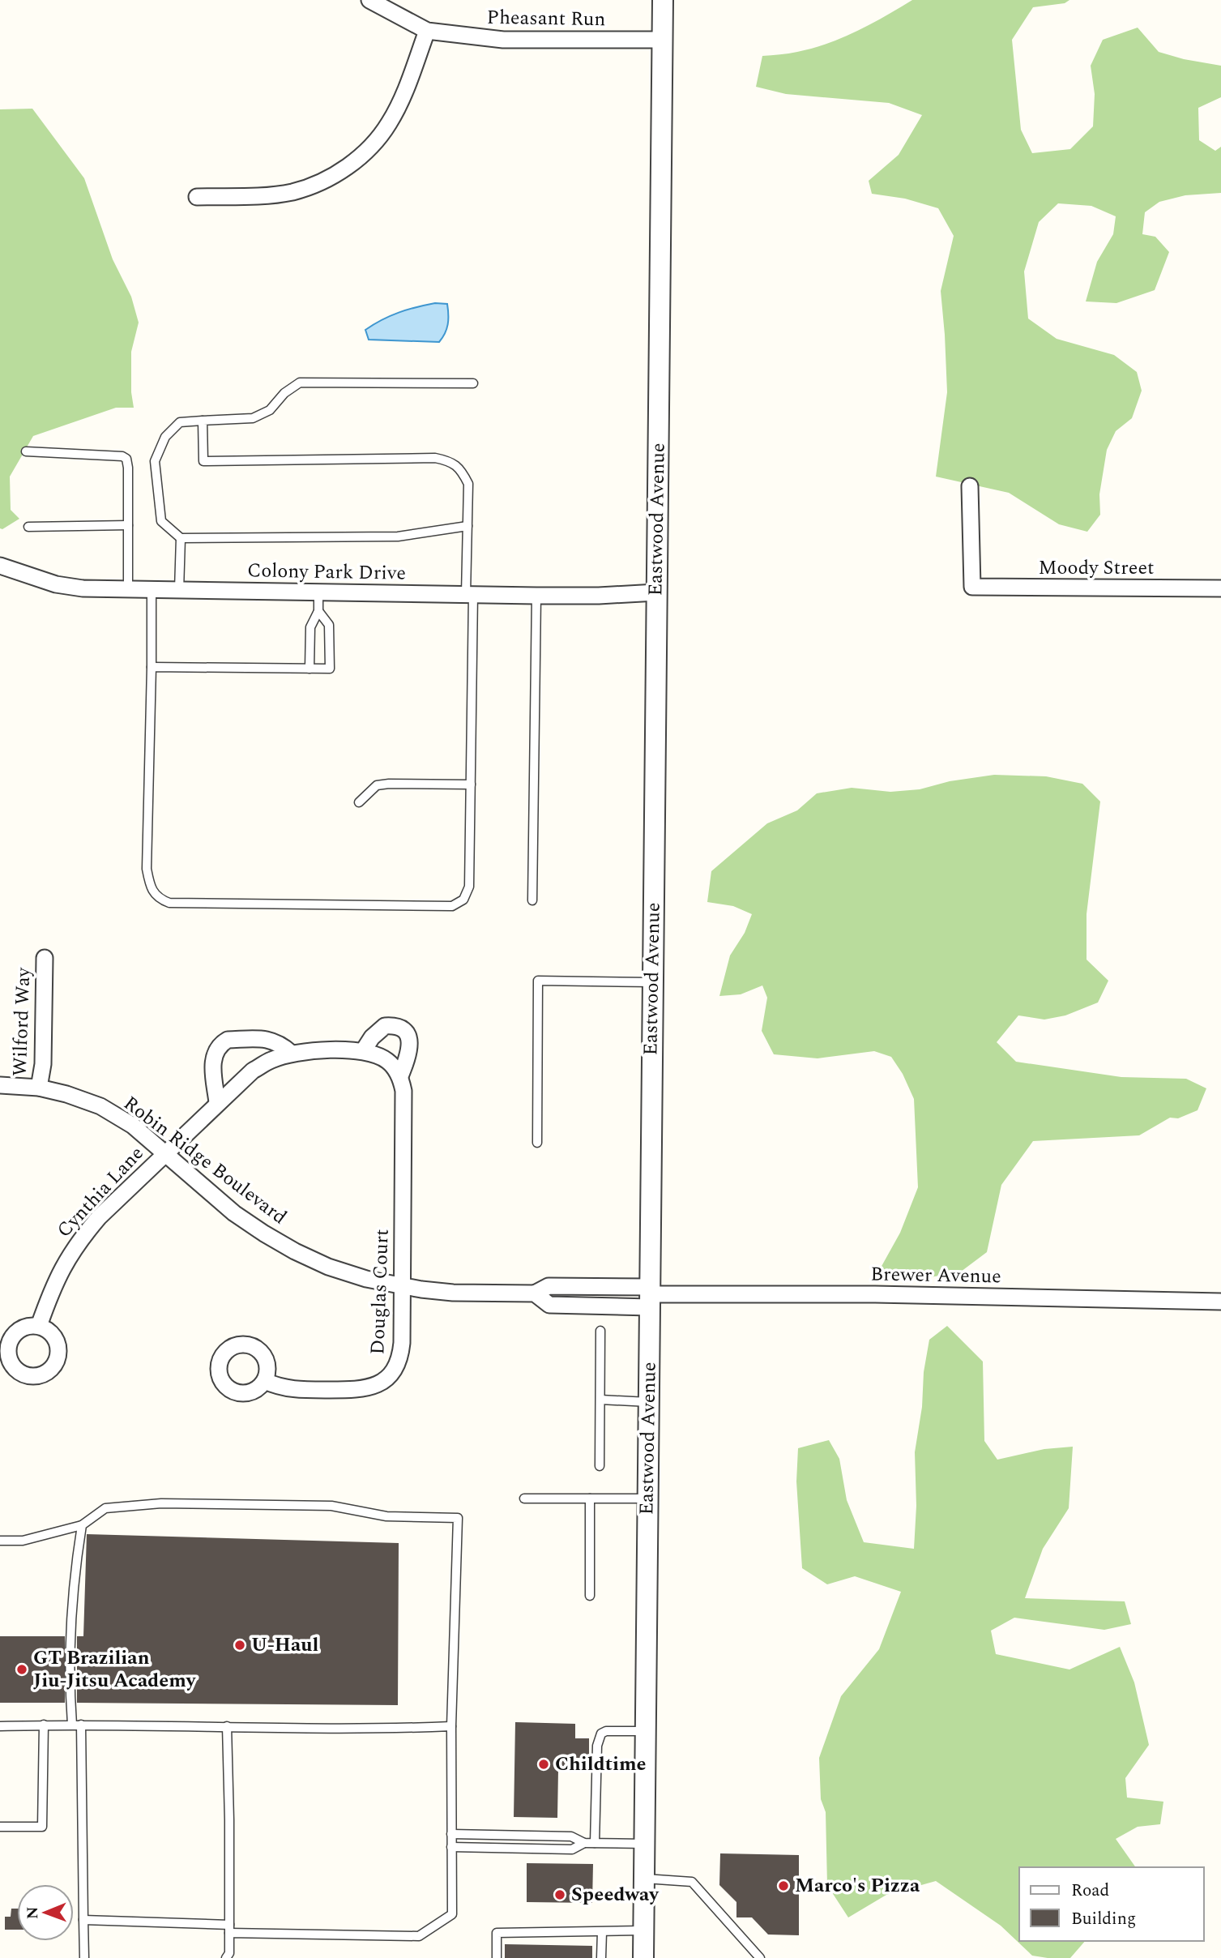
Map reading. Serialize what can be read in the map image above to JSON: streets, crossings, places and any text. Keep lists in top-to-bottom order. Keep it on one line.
{"streets":{"street":["Pheasant Run","Eastwood Avenue","Moody Street","Colony Park Drive","Wilford Way","Robin Ridge Boulevard","Cynthia Lane","Brewer Avenue","Douglas Court"]},"crossings":[["Pheasant Run","Eastwood Avenue"],["Eastwood Avenue","Colony Park Drive"],["Eastwood Avenue","Robin Ridge Boulevard"],["Eastwood Avenue","Brewer Avenue"],["Wilford Way","Robin Ridge Boulevard"],["Robin Ridge Boulevard","Cynthia Lane"],["Robin Ridge Boulevard","Brewer Avenue"],["Robin Ridge Boulevard","Douglas Court"],["Cynthia Lane","Douglas Court"]],"places":["U-Haul","GT Brazilian Jiu-Jitsu Academy","Childtime","Marco's Pizza","Speedway"],"legend":["Road","Building"],"north":"left"}
